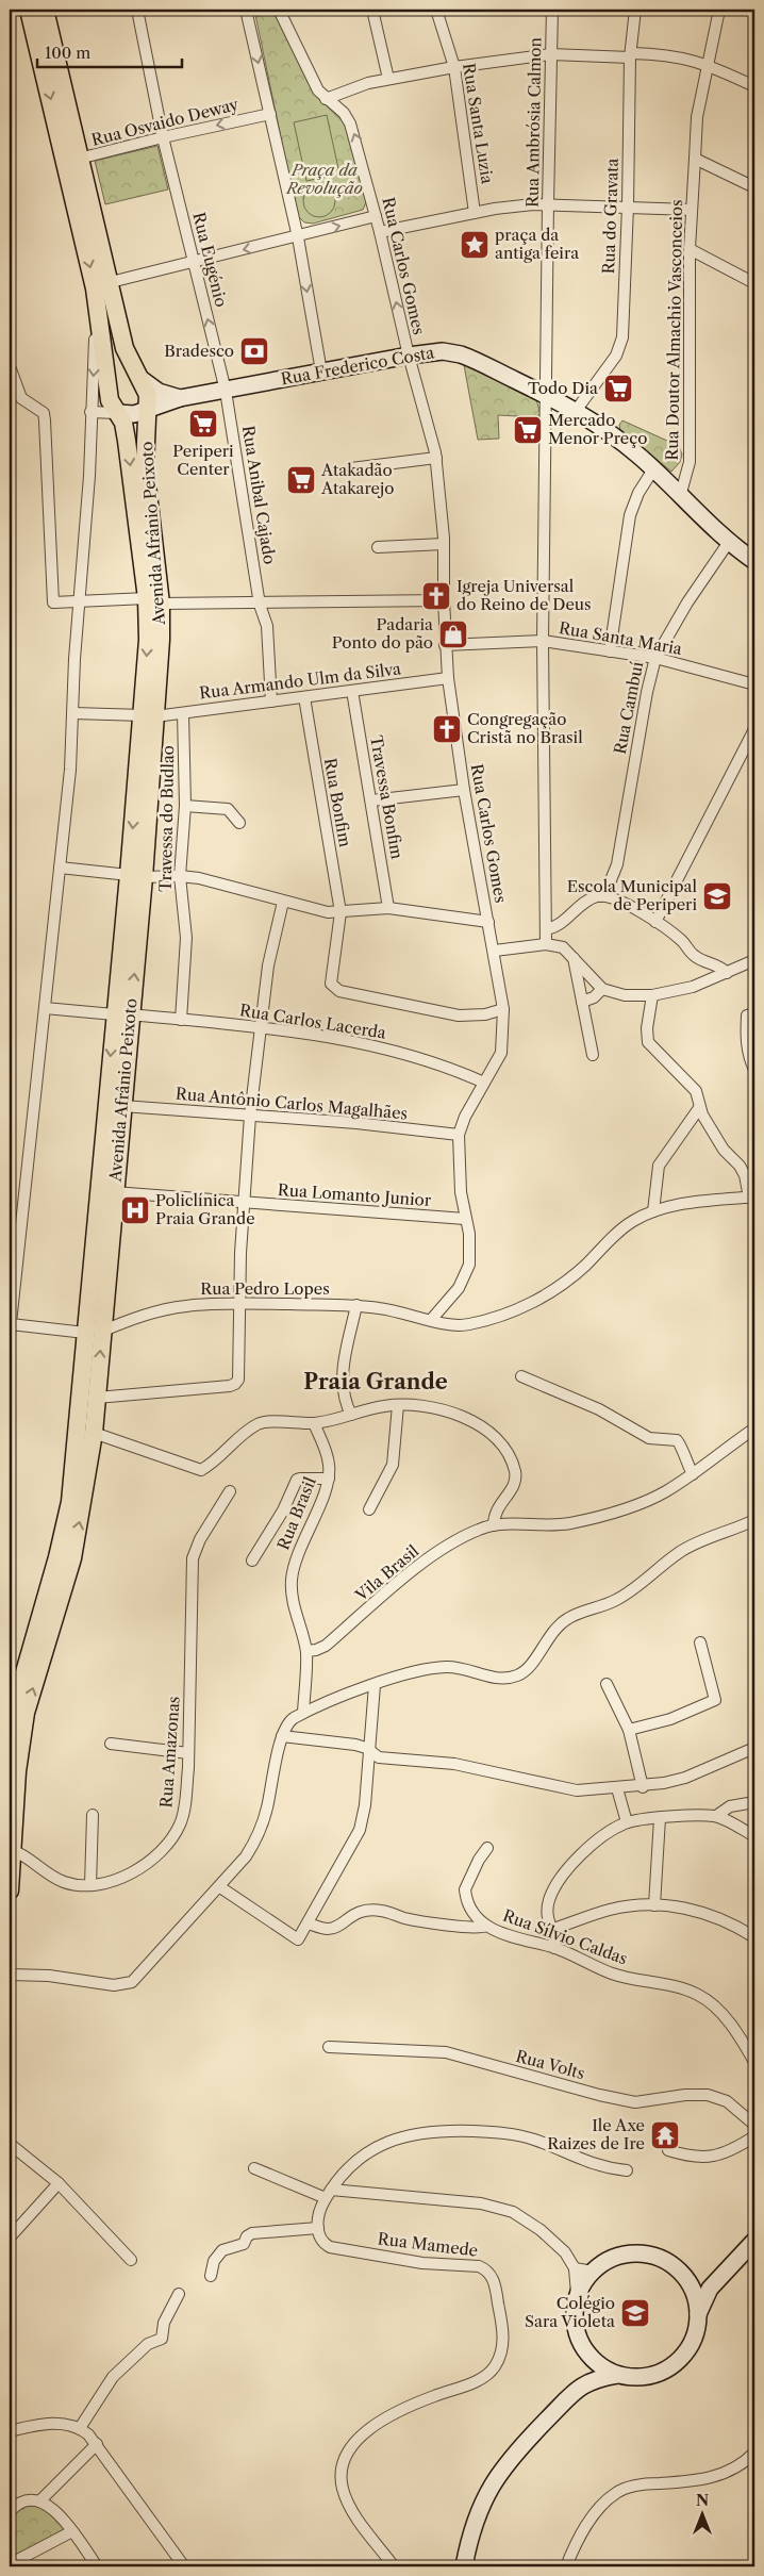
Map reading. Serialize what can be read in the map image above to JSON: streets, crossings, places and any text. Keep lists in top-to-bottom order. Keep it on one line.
{"streets":{"main road":["Rua Frederico Costa","Avenida Afrânio Peixoto"],"street":["Rua Osvaido Deway","Rua Ambrósia Calmon","Rua Santa Luzia","Rua do Gravata","Rua Eugénio","Rua Carlos Gomes","Rua Doutor Almachio Vasconceios","Rua Anibal Cajado","Rua Santa Maria","Rua Armando Ulm da Silva","Rua Cambuí","Travessa Bonfim","Rua Bonfim","Travessa do Budlao","Rua Carlos Lacerda","Rua Antônio Carlos Magalhães","Rua Lomanto Junior","Rua Pedro Lopes","Rua Brasil","Vila Brasil","Rua Amazonas","Rua Sílvio Caldas","Rua Volts","Rua Mamede"]},"crossings":[["Rua Osvaido Deway","Rua Eugénio"],["Rua Osvaido Deway","Avenida Afrânio Peixoto"],["Rua Ambrósia Calmon","Rua Frederico Costa"],["Rua Ambrósia Calmon","Rua Santa Maria"],["Rua do Gravata","Rua Frederico Costa"],["Rua Eugénio","Rua Frederico Costa"],["Rua Eugénio","Rua Anibal Cajado"],["Rua Carlos Gomes","Rua Frederico Costa"],["Rua Carlos Gomes","Rua Santa Maria"],["Rua Carlos Gomes","Rua Armando Ulm da Silva"],["Rua Carlos Gomes","Rua Bonfim"],["Rua Carlos Gomes","Rua Carlos Lacerda"],["Rua Carlos Gomes","Rua Antônio Carlos Magalhães"],["Rua Carlos Gomes","Rua Lomanto Junior"],["Rua Carlos Gomes","Rua Pedro Lopes"],["Rua Doutor Almachio Vasconceios","Rua Frederico Costa"],["Rua Frederico Costa","Rua Anibal Cajado"],["Rua Frederico Costa","Avenida Afrânio Peixoto"],["Rua Frederico Costa","Rua Cambuí"],["Rua Anibal Cajado","Rua Armando Ulm da Silva"],["Avenida Afrânio Peixoto","Rua Armando Ulm da Silva"],["Avenida Afrânio Peixoto","Rua Carlos Lacerda"],["Avenida Afrânio Peixoto","Rua Antônio Carlos Magalhães"],["Avenida Afrânio Peixoto","Rua Lomanto Junior"],["Avenida Afrânio Peixoto","Rua Pedro Lopes"],["Avenida Afrânio Peixoto","Rua Amazonas"],["Rua Santa Maria","Rua Cambuí"],["Rua Armando Ulm da Silva","Travessa Bonfim"],["Rua Armando Ulm da Silva","Rua Bonfim"],["Rua Armando Ulm da Silva","Travessa do Budlao"],["Travessa do Budlao","Rua Carlos Lacerda"],["Rua Brasil","Vila Brasil"]],"one_way":["Rua Osvaido Deway"],"districts":["Praia Grande"],"parks":["Praça da Revolução"],"places":{"place":["praça da antiga feira"],"bank":["Bradesco"],"supermarket":["Todo Dia","Periperi Center","Mercado Menor Preço","Atakadão Atakarejo"],"church":["Igreja Universal do Reino de Deus","Congregação Cristã no Brasil"],"shop":["Padaria Ponto do pão"],"school or university":["Escola Municipal de Periperi","Colégio Sara Violeta"],"hospital":["Policlínica Praia Grande"],"temple":["Ile Axe Raizes de Ire"]},"scale_bar":"100 m","north":"top"}
